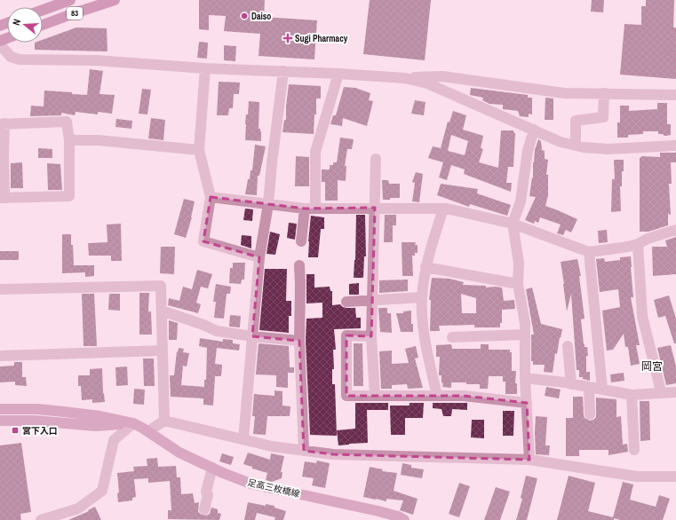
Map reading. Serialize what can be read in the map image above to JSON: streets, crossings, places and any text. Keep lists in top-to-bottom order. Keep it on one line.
{"streets":{"main road":["83","足高三枚橋線"]},"districts":["岡宮"],"places":{"other":["Daiso"],"health":["Sugi Pharmacy"],"transit":["宮下入口"]},"north":"left"}
